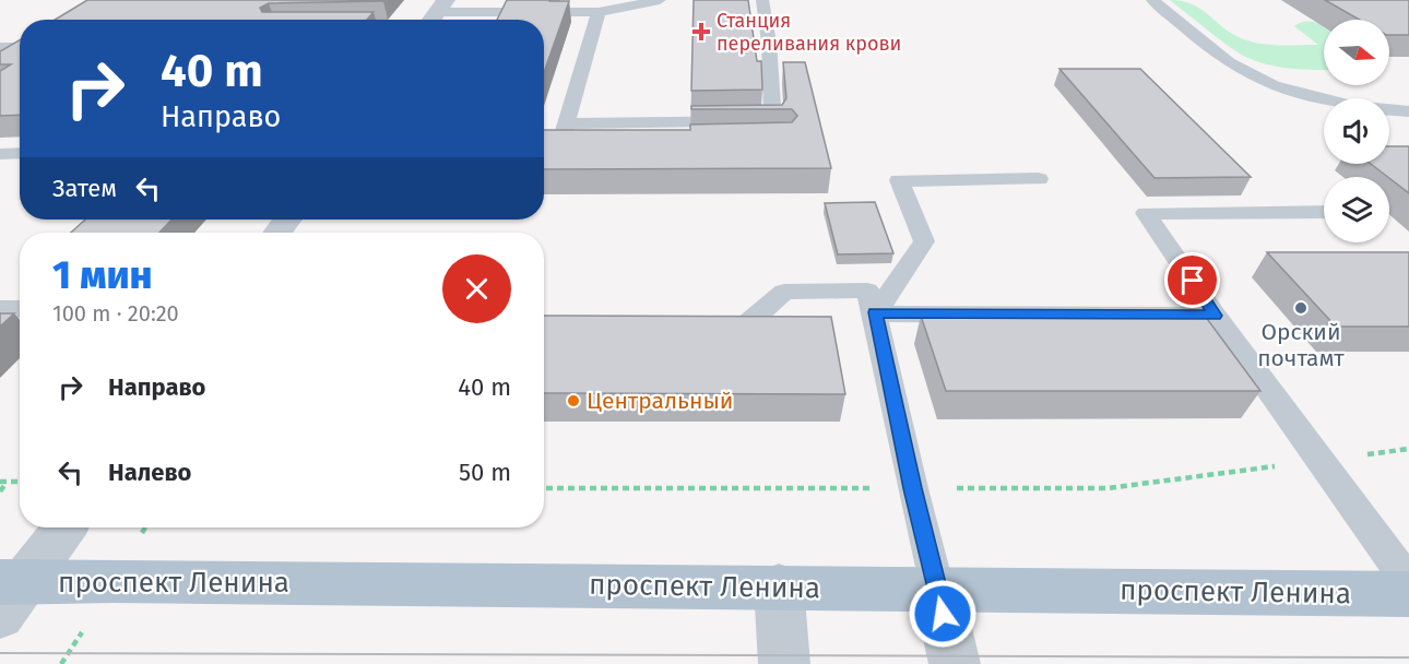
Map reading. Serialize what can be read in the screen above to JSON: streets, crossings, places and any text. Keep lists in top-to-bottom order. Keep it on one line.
{"streets":{"main road":["проспект Ленина"]},"places":{"health":["Станция переливания крови"],"other":["Орский почтамт","Центральный"]},"north":"right","page":{"turn":["40 m","Направо"],"then":"Затем","heading":["1 мин","100 m · 20:20"],"list":[{"name":"Направо","value":"40 m"},{"name":"Налево","value":"50 m"}]}}
